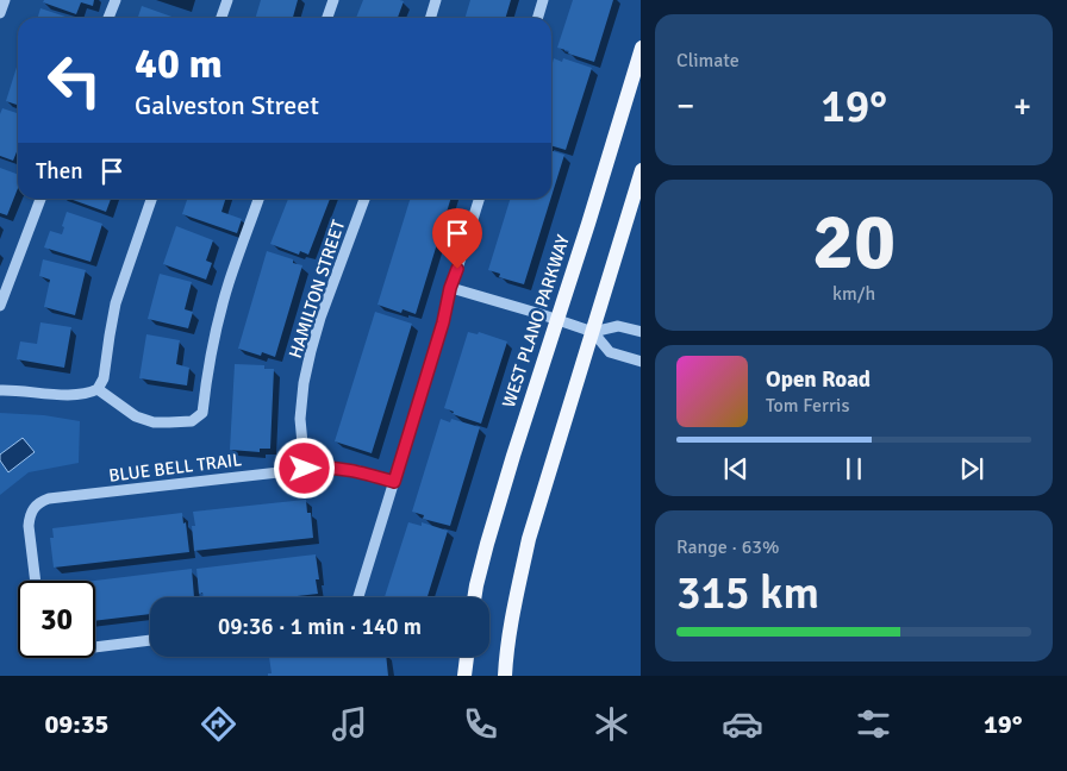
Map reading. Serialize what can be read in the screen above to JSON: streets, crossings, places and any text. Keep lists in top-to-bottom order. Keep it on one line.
{"streets":{"main road":["WEST PLANO PARKWAY"],"street":["HAMILTON STREET","BLUE BELL TRAIL"]},"crossings":[["HAMILTON STREET","BLUE BELL TRAIL"]],"page":{"tile":["Climate",["20","km/h"],["Range · 63%","315 km"]],"turn":["40 m","Galveston Street"],"heat":["−","19°","+"],"then":"Then","song":["Open Road","Tom Ferris"],"limit":"30","trip":"09:36 · 1 min · 140 m","tabs":["09:35","19°"]}}
